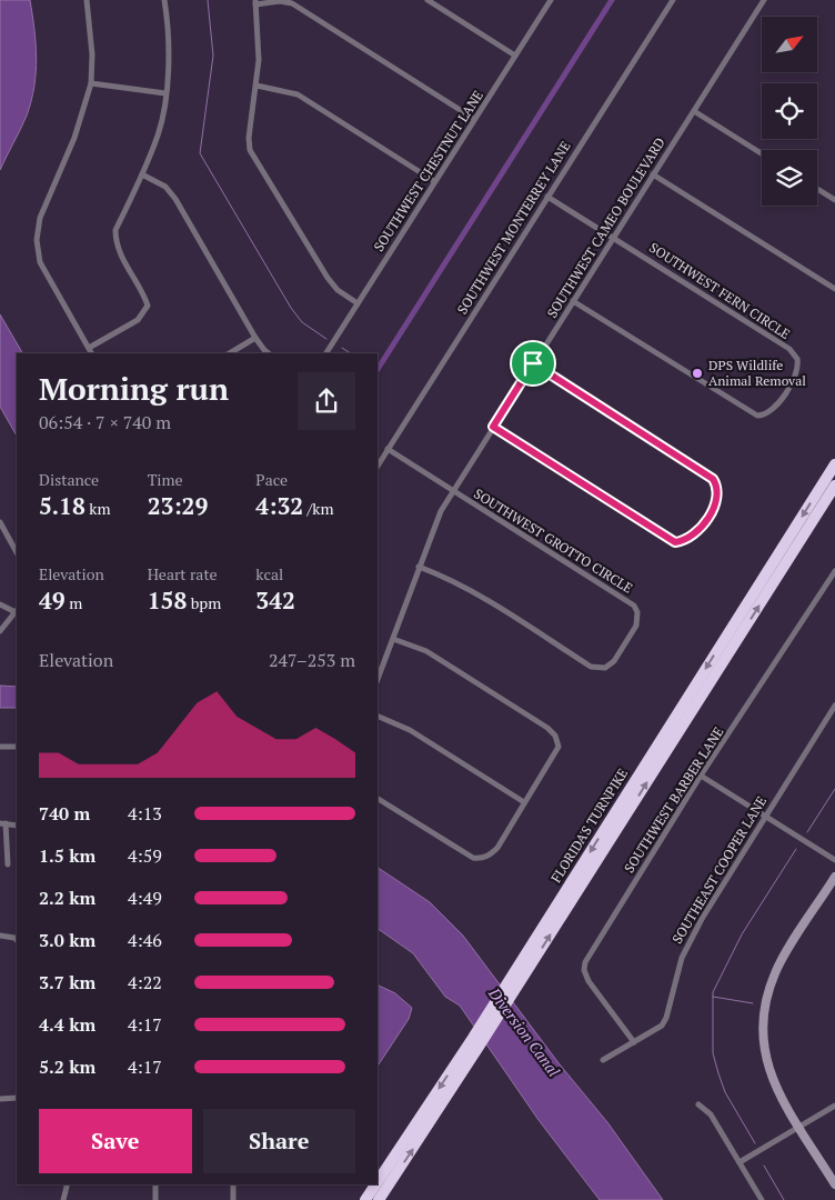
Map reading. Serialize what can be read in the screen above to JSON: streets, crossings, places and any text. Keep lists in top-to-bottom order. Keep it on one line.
{"streets":{"highway":["FLORIDA'S TURNPIKE"],"street":["SOUTHWEST CHESTNUT LANE","SOUTHWEST MONTERREY LANE","SOUTHWEST CAMEO BOULEVARD","SOUTHWEST FERN CIRCLE","SOUTHWEST GROTTO CIRCLE","SOUTHWEST BARBER LANE","SOUTHEAST COOPER LANE"]},"crossings":[["SOUTHWEST MONTERREY LANE","SOUTHWEST FERN CIRCLE"],["SOUTHWEST MONTERREY LANE","SOUTHWEST GROTTO CIRCLE"],["SOUTHWEST CAMEO BOULEVARD","SOUTHWEST FERN CIRCLE"],["SOUTHWEST CAMEO BOULEVARD","SOUTHWEST GROTTO CIRCLE"],["SOUTHWEST BARBER LANE","SOUTHEAST COOPER LANE"]],"water":["Diversion Canal"],"places":["DPS Wildlife Animal Removal"],"north":"top right","page":{"heading":["Morning run","06:54 · 7 × 740 m"],"stats":[["Distance","5.18 km"],["Time","23:29"],["Pace","4:32 /km"],["Elevation","49 m"],["Heart rate","158 bpm"],["kcal","342"]],"chart":["Elevation","247–253 m"],"list":[{"name":"740 m","note":"4:13"},{"name":"1.5 km","note":"4:59"},{"name":"2.2 km","note":"4:49"},{"name":"3.0 km","note":"4:46"},{"name":"3.7 km","note":"4:22"},{"name":"4.4 km","note":"4:17"},{"name":"5.2 km","note":"4:17"}],"buttons":["Save","Share"]}}
